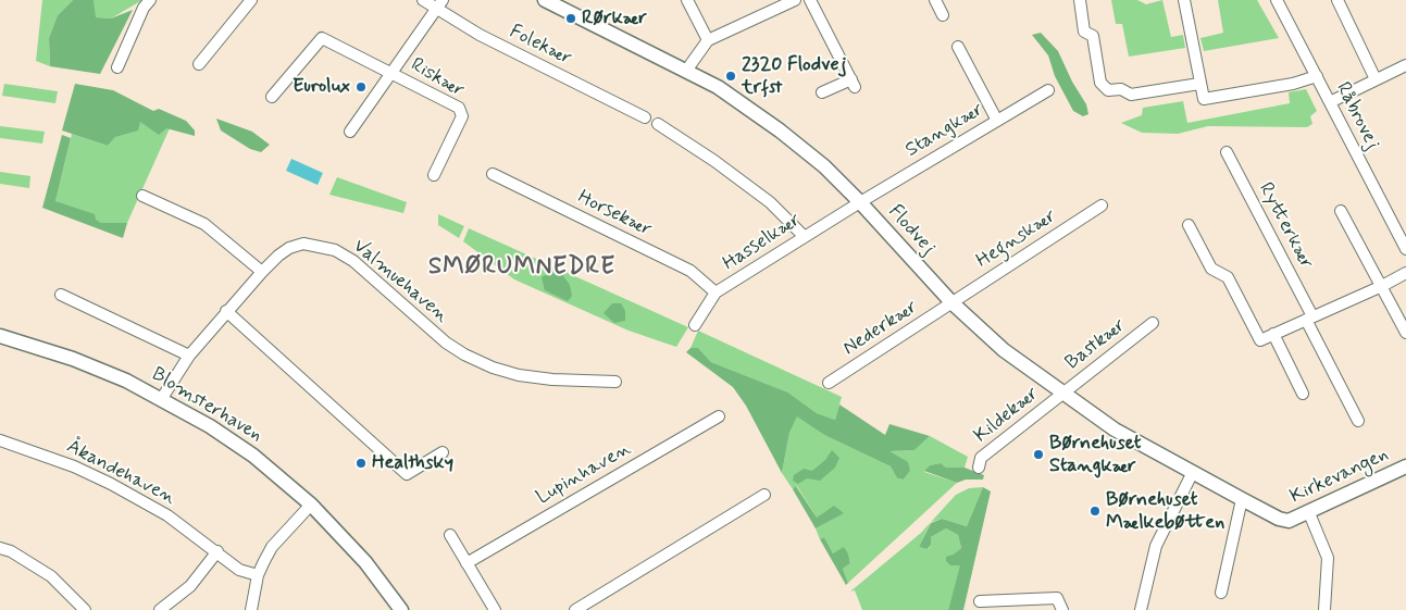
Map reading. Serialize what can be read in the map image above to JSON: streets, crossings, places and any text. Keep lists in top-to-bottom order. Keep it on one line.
{"streets":{"street":["Folekær","Riskær","Råbrovej","Stangkær","Horsekær","Rytterkær","Flodvej","Hegnskær","Hasselkær","Valmuehaven","Nederkær","Bastkær","Blomsterhaven","Kildekær","Åkandehaven","Lupinhaven","Kirkevangen"]},"crossings":[["Folekær","Riskær"],["Stangkær","Flodvej"],["Stangkær","Hasselkær"],["Horsekær","Hasselkær"],["Flodvej","Hegnskær"],["Flodvej","Hasselkær"],["Flodvej","Nederkær"],["Flodvej","Bastkær"],["Flodvej","Kildekær"],["Flodvej","Kirkevangen"],["Hegnskær","Nederkær"],["Valmuehaven","Blomsterhaven"],["Bastkær","Kildekær"]],"districts":["SMØRUMNEDRE"],"places":["Rørkær","2320 Flodvej trfst","Eurolux","Børnehuset Stangkær","Healthsky","Børnehuset Mælkebøtten"]}
